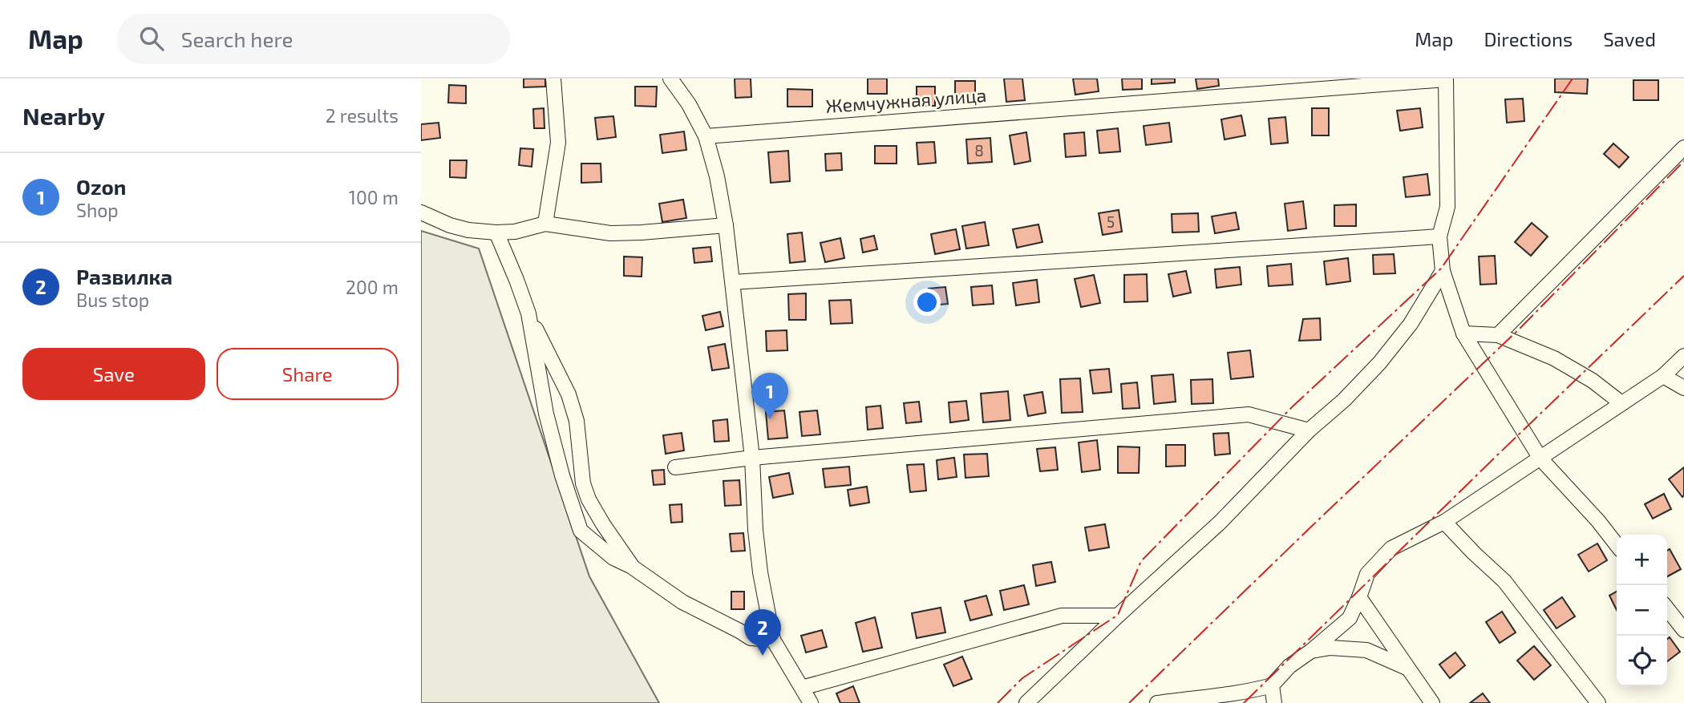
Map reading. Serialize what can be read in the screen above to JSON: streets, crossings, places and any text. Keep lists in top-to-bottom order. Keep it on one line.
{"streets":{"street":["Жемчужная улица"]},"house_numbers":["8","5"],"page":{"header":"Map","search":"Search here","nav":["Map","Directions","Saved"],"heading":["Nearby","2 results"],"list":[{"mark":"1","name":"Ozon","note":"Shop","value":"100 m"},{"mark":"2","name":"Развилка","note":"Bus stop","value":"200 m"}],"buttons":["Save","Share"],"pins":["1","2"],"map_buttons":["+","−"]}}
